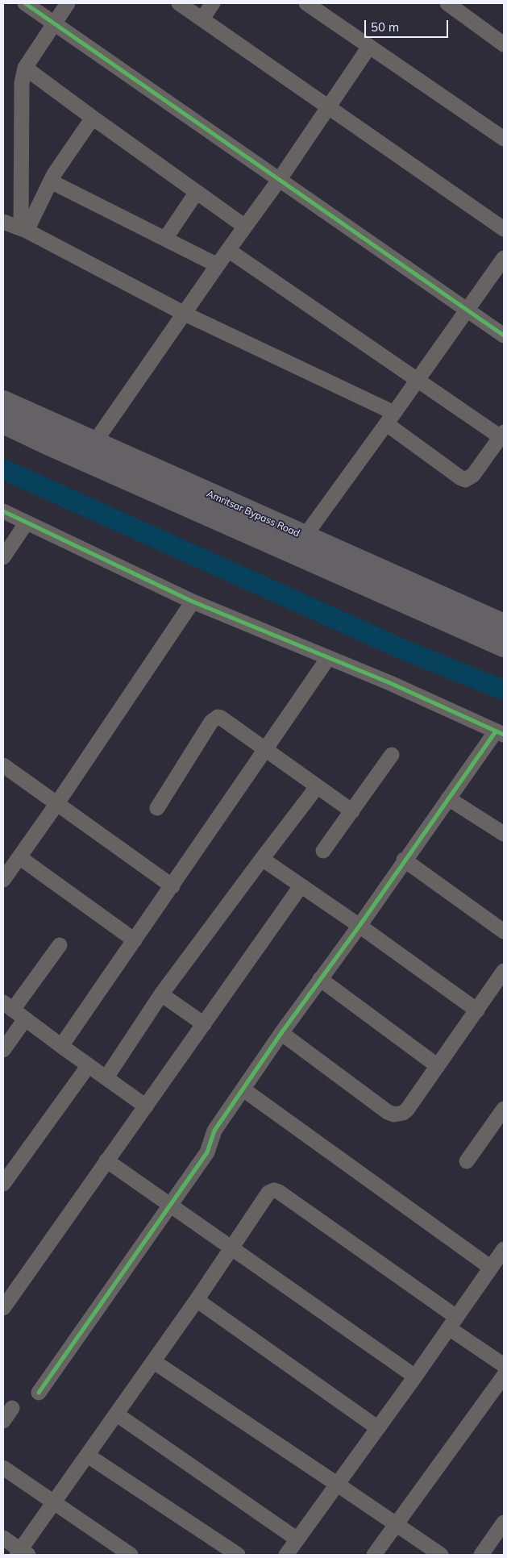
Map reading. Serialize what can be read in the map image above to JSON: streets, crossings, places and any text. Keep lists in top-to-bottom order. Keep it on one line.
{"streets":{"highway":["Amritsar Bypass Road"]},"scale_bar":"50 m"}
